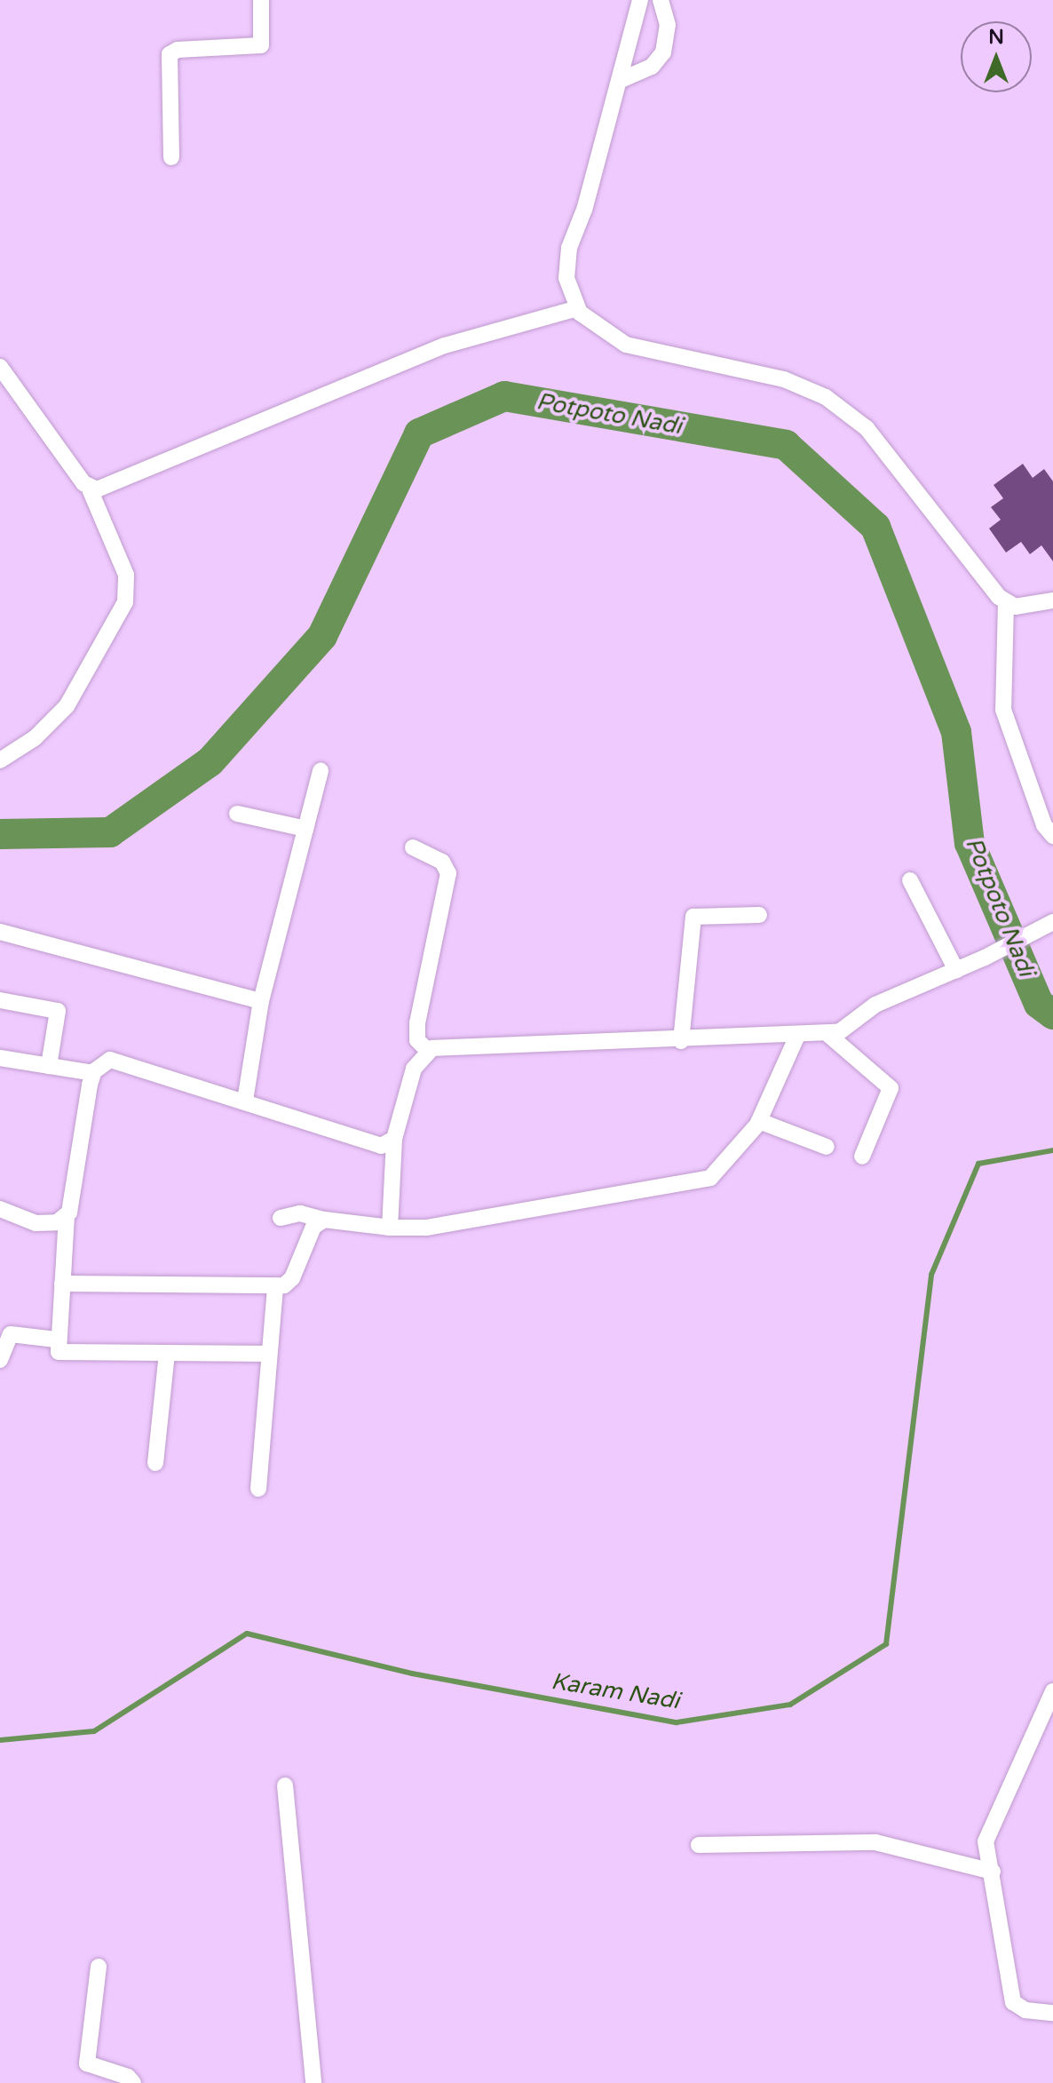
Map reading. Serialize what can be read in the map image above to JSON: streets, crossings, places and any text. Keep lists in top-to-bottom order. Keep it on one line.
{"water":["Potpoto Nadi","Karam Nadi"],"north":"top"}
